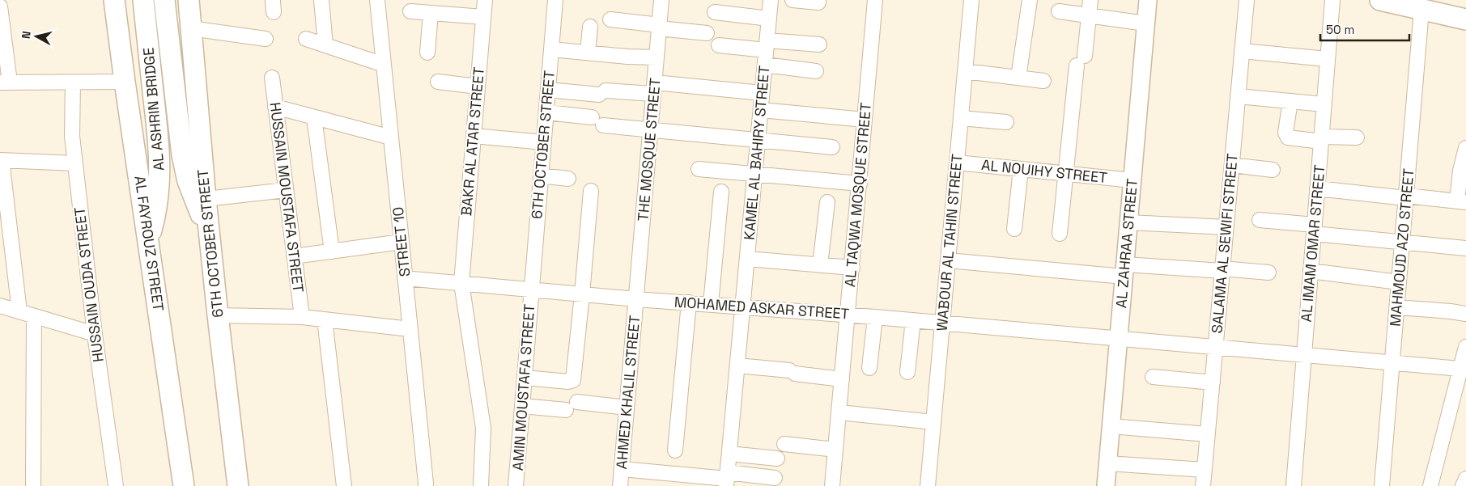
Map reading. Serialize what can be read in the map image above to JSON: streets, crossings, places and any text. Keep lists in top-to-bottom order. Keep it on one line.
{"streets":{"main road":["AL ASHRIN BRIDGE","6TH OCTOBER STREET","AL FAYROUZ STREET"],"street":["BAKR AL ATAR STREET","THE MOSQUE STREET","KAMEL AL BAHIRY STREET","AL NOUIHY STREET","AL TAQWA MOSQUE STREET","HUSSAIN MOUSTAFA STREET","STREET 10","WABOUR AL TAHIN STREET","AL ZAHRAA STREET","SALAMA AL SEWIFI STREET","AL IMAM OMAR STREET","MAHMOUD AZO STREET","HUSSAIN OUDA STREET","MOHAMED ASKAR STREET","AMIN MOUSTAFA STREET","AHMED KHALIL STREET"]},"crossings":[["AL ASHRIN BRIDGE","6TH OCTOBER STREET"],["AL ASHRIN BRIDGE","AL FAYROUZ STREET"],["BAKR AL ATAR STREET","MOHAMED ASKAR STREET"],["6TH OCTOBER STREET","MOHAMED ASKAR STREET"],["6TH OCTOBER STREET","AMIN MOUSTAFA STREET"],["THE MOSQUE STREET","MOHAMED ASKAR STREET"],["THE MOSQUE STREET","AHMED KHALIL STREET"],["KAMEL AL BAHIRY STREET","MOHAMED ASKAR STREET"],["AL NOUIHY STREET","WABOUR AL TAHIN STREET"],["AL NOUIHY STREET","AL ZAHRAA STREET"],["AL TAQWA MOSQUE STREET","MOHAMED ASKAR STREET"],["STREET 10","MOHAMED ASKAR STREET"],["WABOUR AL TAHIN STREET","MOHAMED ASKAR STREET"],["AL ZAHRAA STREET","MOHAMED ASKAR STREET"],["SALAMA AL SEWIFI STREET","MOHAMED ASKAR STREET"],["AL IMAM OMAR STREET","MOHAMED ASKAR STREET"],["MAHMOUD AZO STREET","MOHAMED ASKAR STREET"],["MOHAMED ASKAR STREET","AMIN MOUSTAFA STREET"],["MOHAMED ASKAR STREET","AHMED KHALIL STREET"]],"scale_bar":"50 m","north":"left"}
